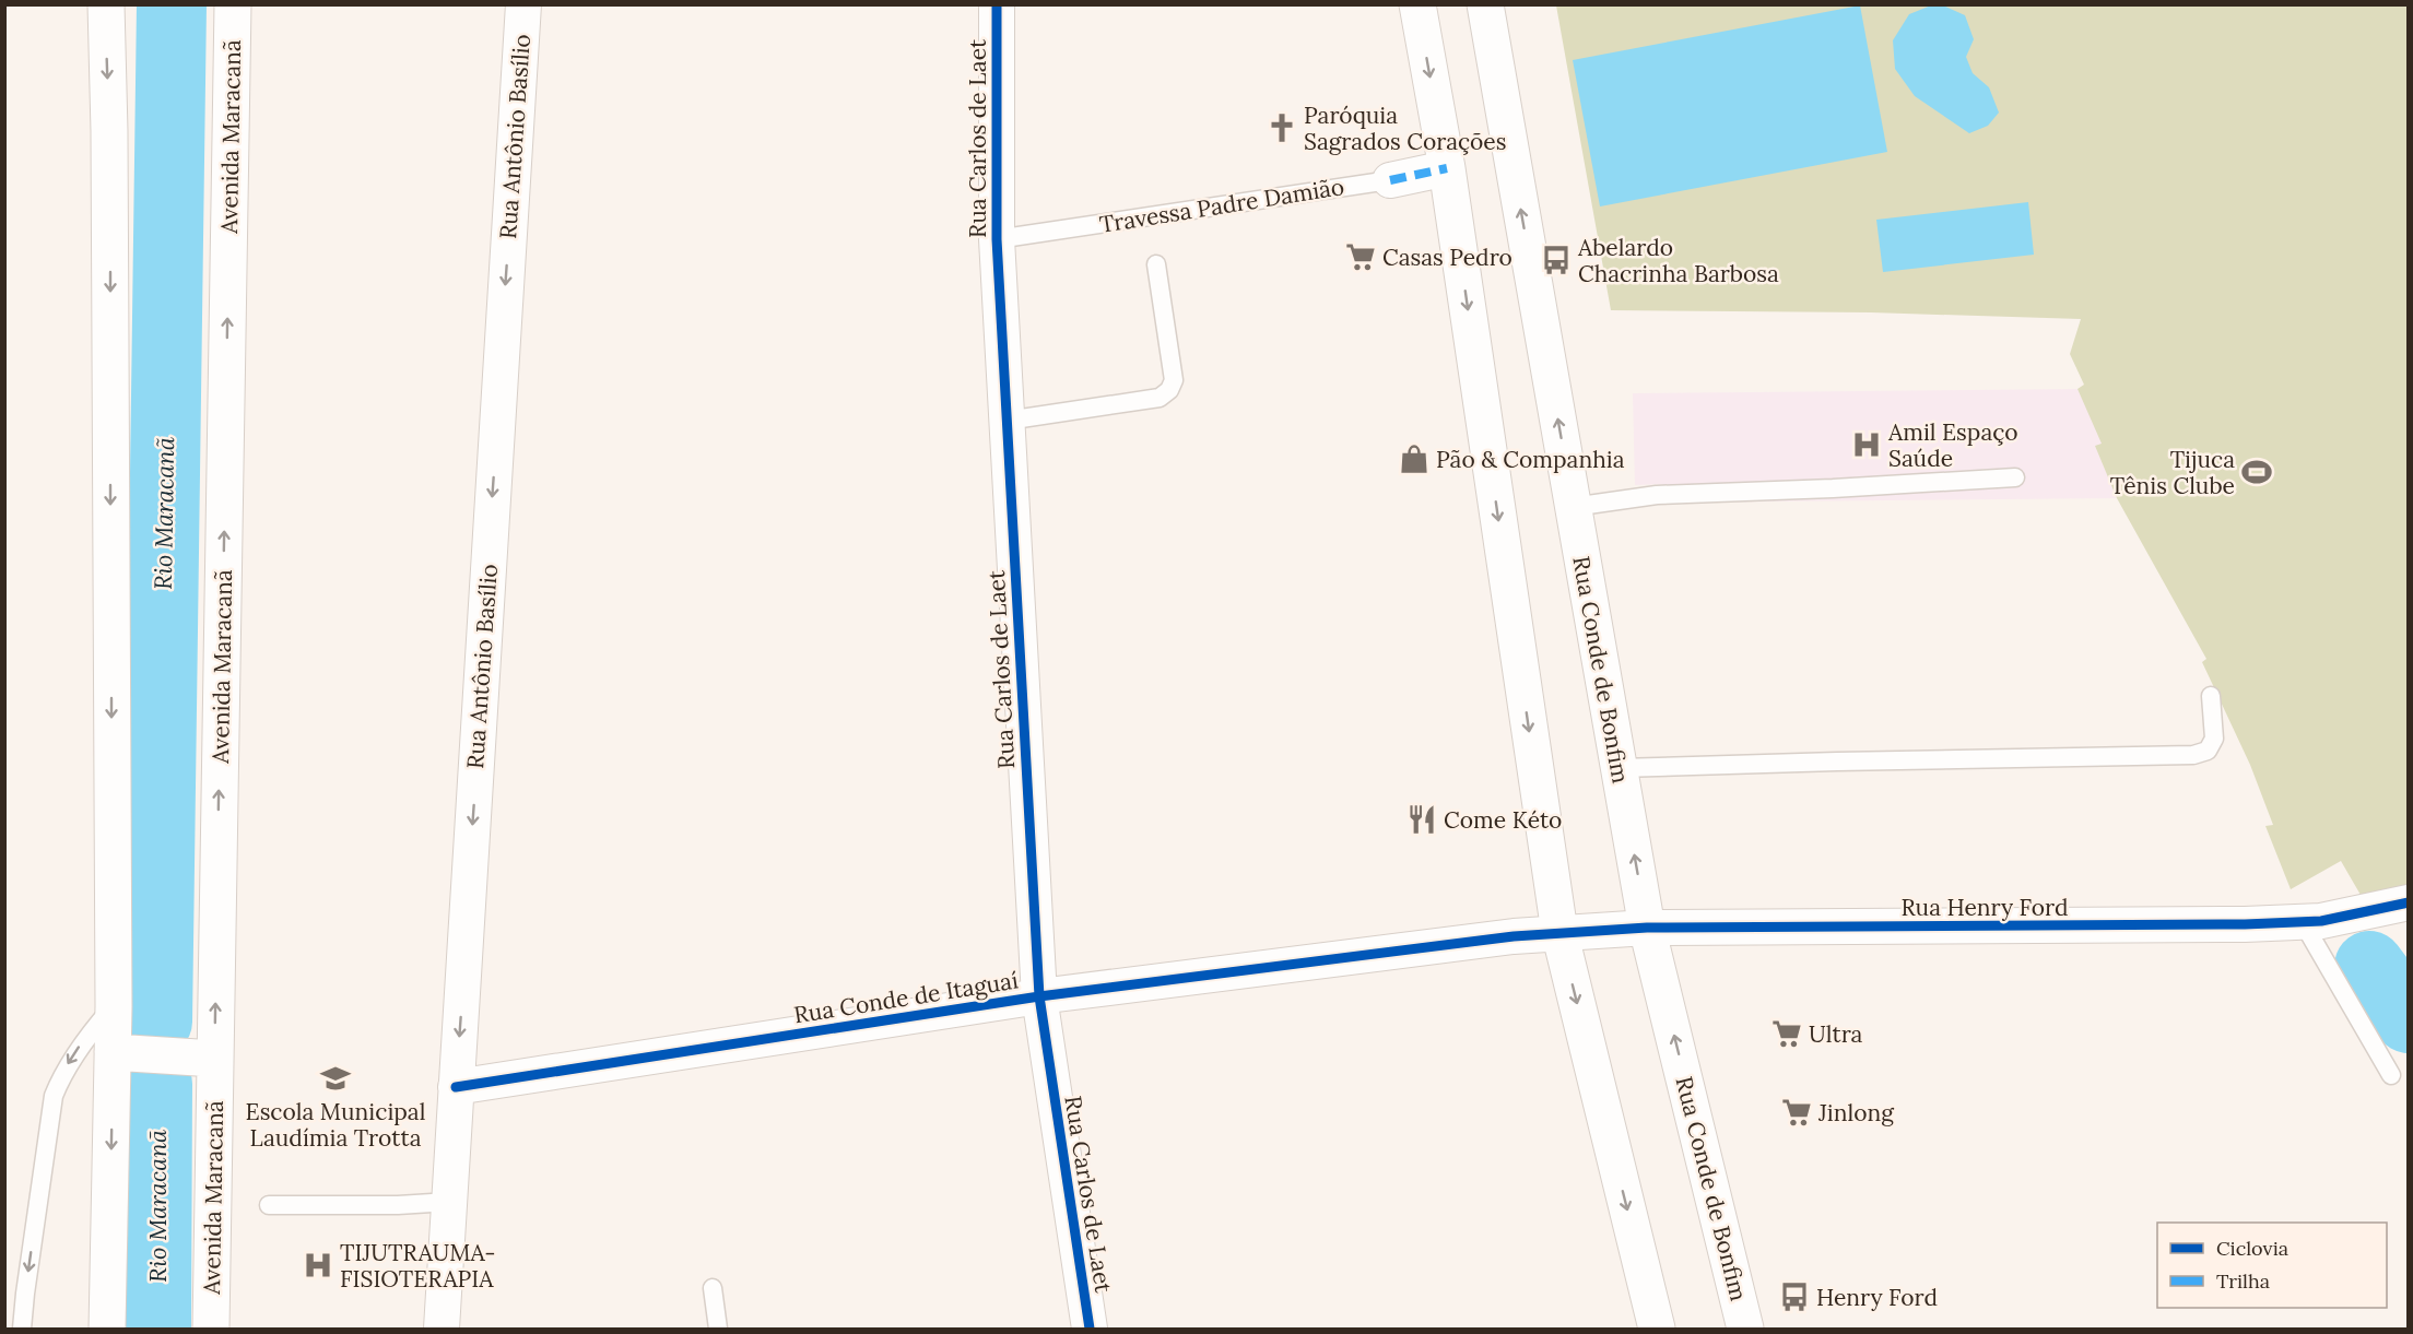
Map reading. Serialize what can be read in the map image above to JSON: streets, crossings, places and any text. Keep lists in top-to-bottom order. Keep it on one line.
{"streets":{"main road":["Avenida Maracanã","Rua Conde de Bonfim"],"street":["Rua Antônio Basílio","Rua Carlos de Laet","Travessa Padre Damião","Rua Henry Ford","Rua Conde de Itaguaí"]},"crossings":[["Rua Antônio Basílio","Rua Conde de Itaguaí"],["Rua Carlos de Laet","Travessa Padre Damião"],["Rua Carlos de Laet","Rua Conde de Itaguaí"],["Rua Conde de Bonfim","Rua Henry Ford"],["Rua Henry Ford","Rua Conde de Itaguaí"]],"one_way":["Rua Antônio Basílio"],"water":["Rio Maracanã"],"places":{"church":["Paróquia Sagrados Corações"],"supermarket":["Casas Pedro","Ultra","Jinlong"],"bus stop":["Abelardo Chacrinha Barbosa","Henry Ford"],"hospital":["Amil Espaço Saúde","TIJUTRAUMA- FISIOTERAPIA"],"shop":["Pão & Companhia"],"sports":["Tijuca Tênis Clube"],"restaurant":["Come Kéto"],"school or university":["Escola Municipal Laudímia Trotta"]},"legend":["Ciclovia","Trilha"]}
